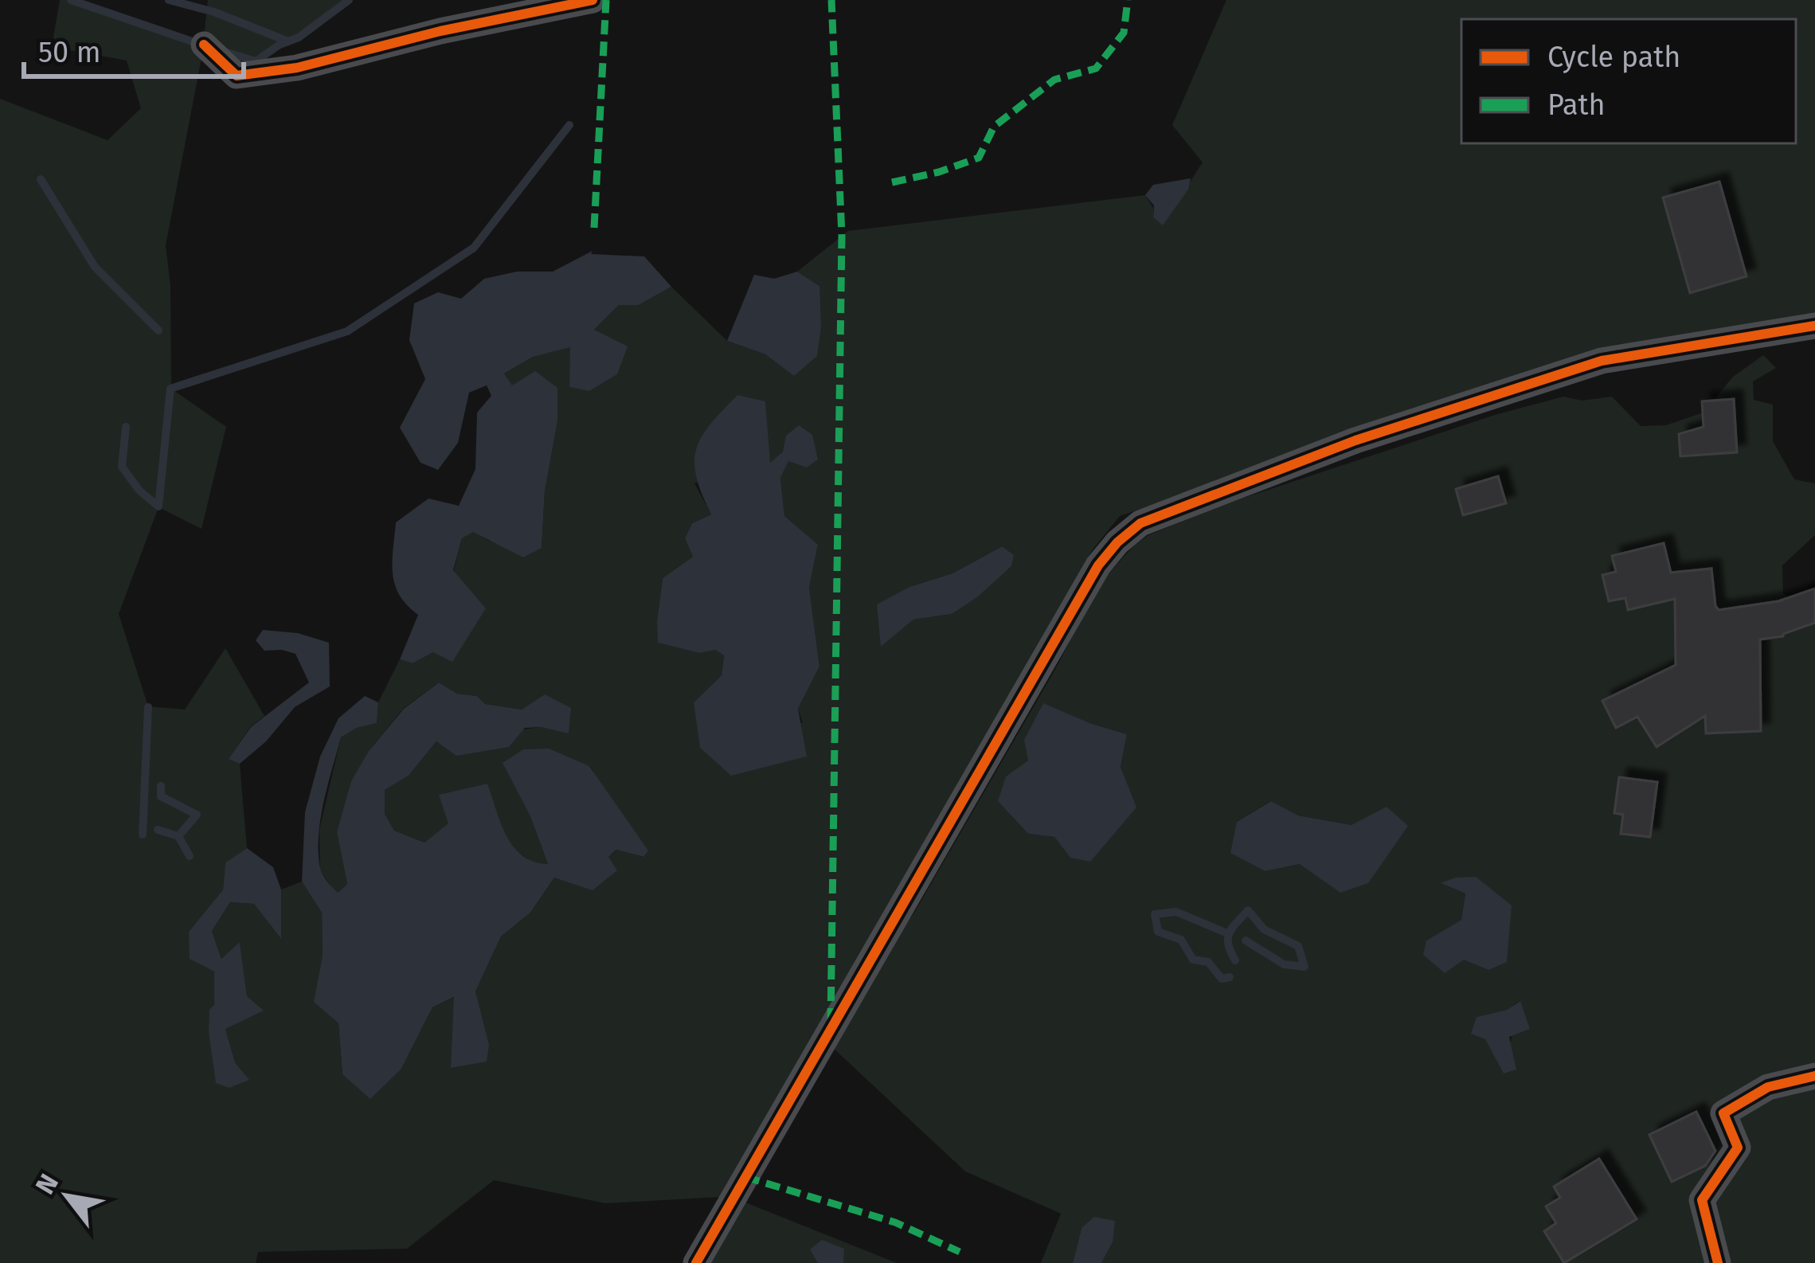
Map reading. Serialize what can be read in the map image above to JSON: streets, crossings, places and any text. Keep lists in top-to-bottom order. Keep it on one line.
{"legend":["Cycle path","Path"],"scale_bar":"50 m","north":"top left"}
